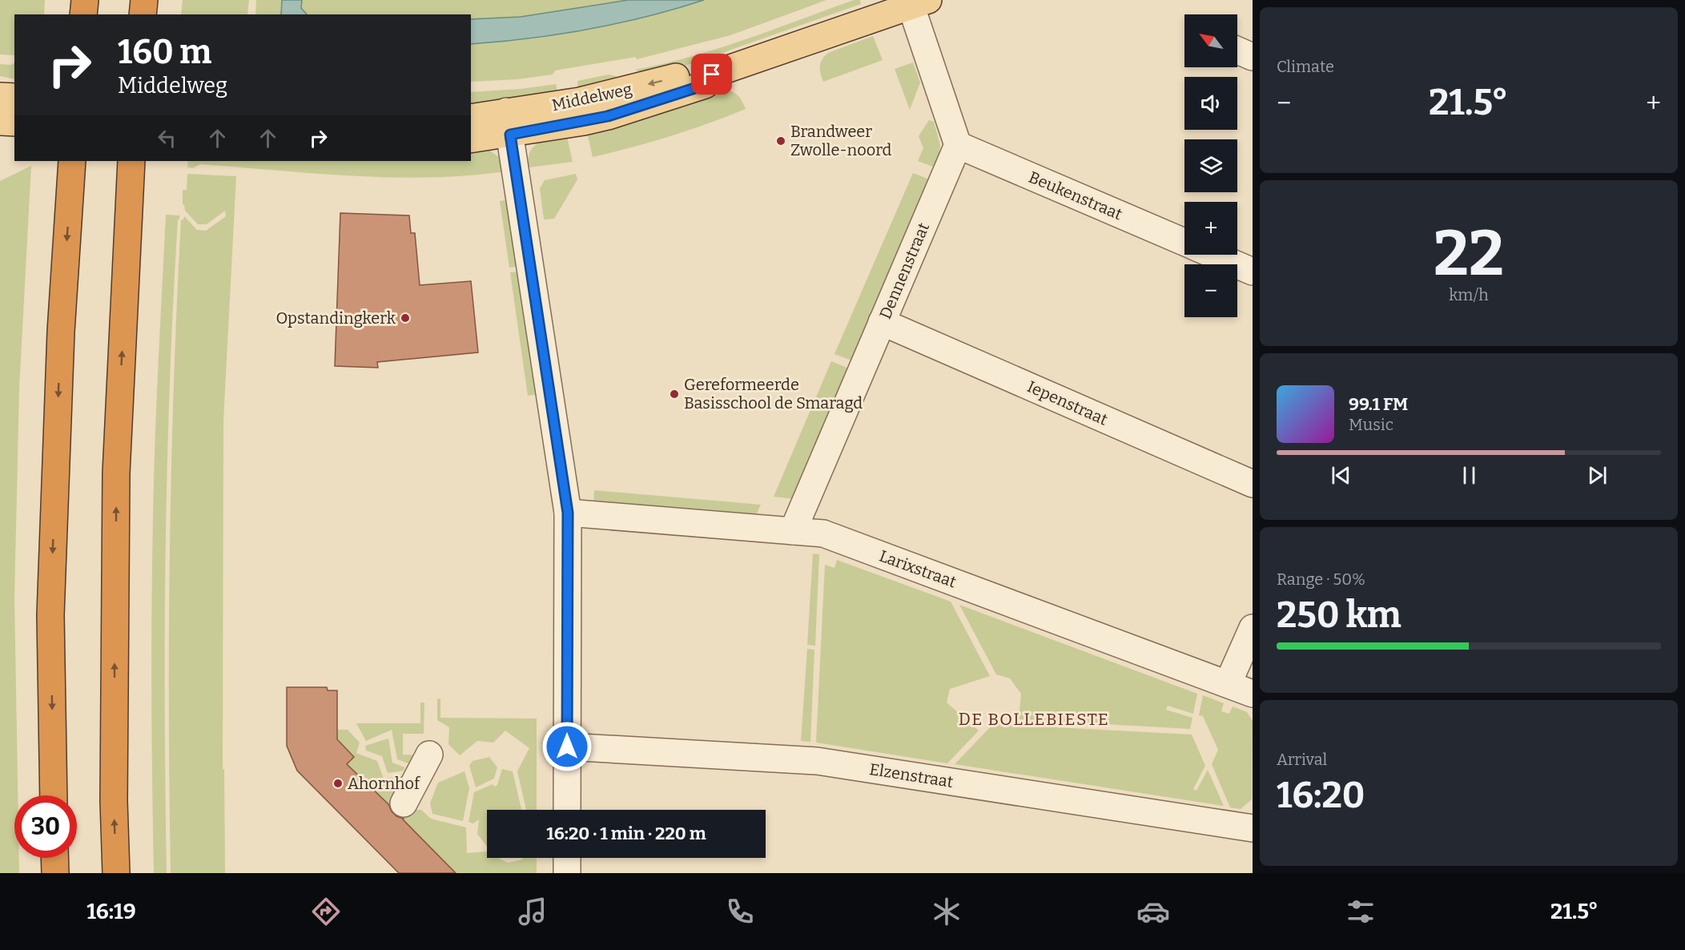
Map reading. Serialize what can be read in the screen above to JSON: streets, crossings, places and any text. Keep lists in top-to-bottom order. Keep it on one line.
{"streets":{"main road":["Middelweg"],"street":["Beukenstraat","Dennenstraat","Iepenstraat","Larixstraat","Elzenstraat"]},"crossings":[["Beukenstraat","Dennenstraat"],["Dennenstraat","Iepenstraat"],["Dennenstraat","Larixstraat"]],"districts":["DE BOLLEBIESTE"],"places":["Brandweer Zwolle-noord","Opstandingkerk","Gereformeerde Basisschool de Smaragd","Ahornhof"],"north":"top left","page":{"tile":["Climate",["22","km/h"],["Range · 50%","250 km"],["Arrival","16:20"]],"map_buttons":["+","−"],"turn":["160 m","Middelweg"],"heat":["−","21.5°","+"],"song":["99.1 FM","Music"],"limit":"30","trip":"16:20 · 1 min · 220 m","tabs":["16:19","21.5°"]}}
